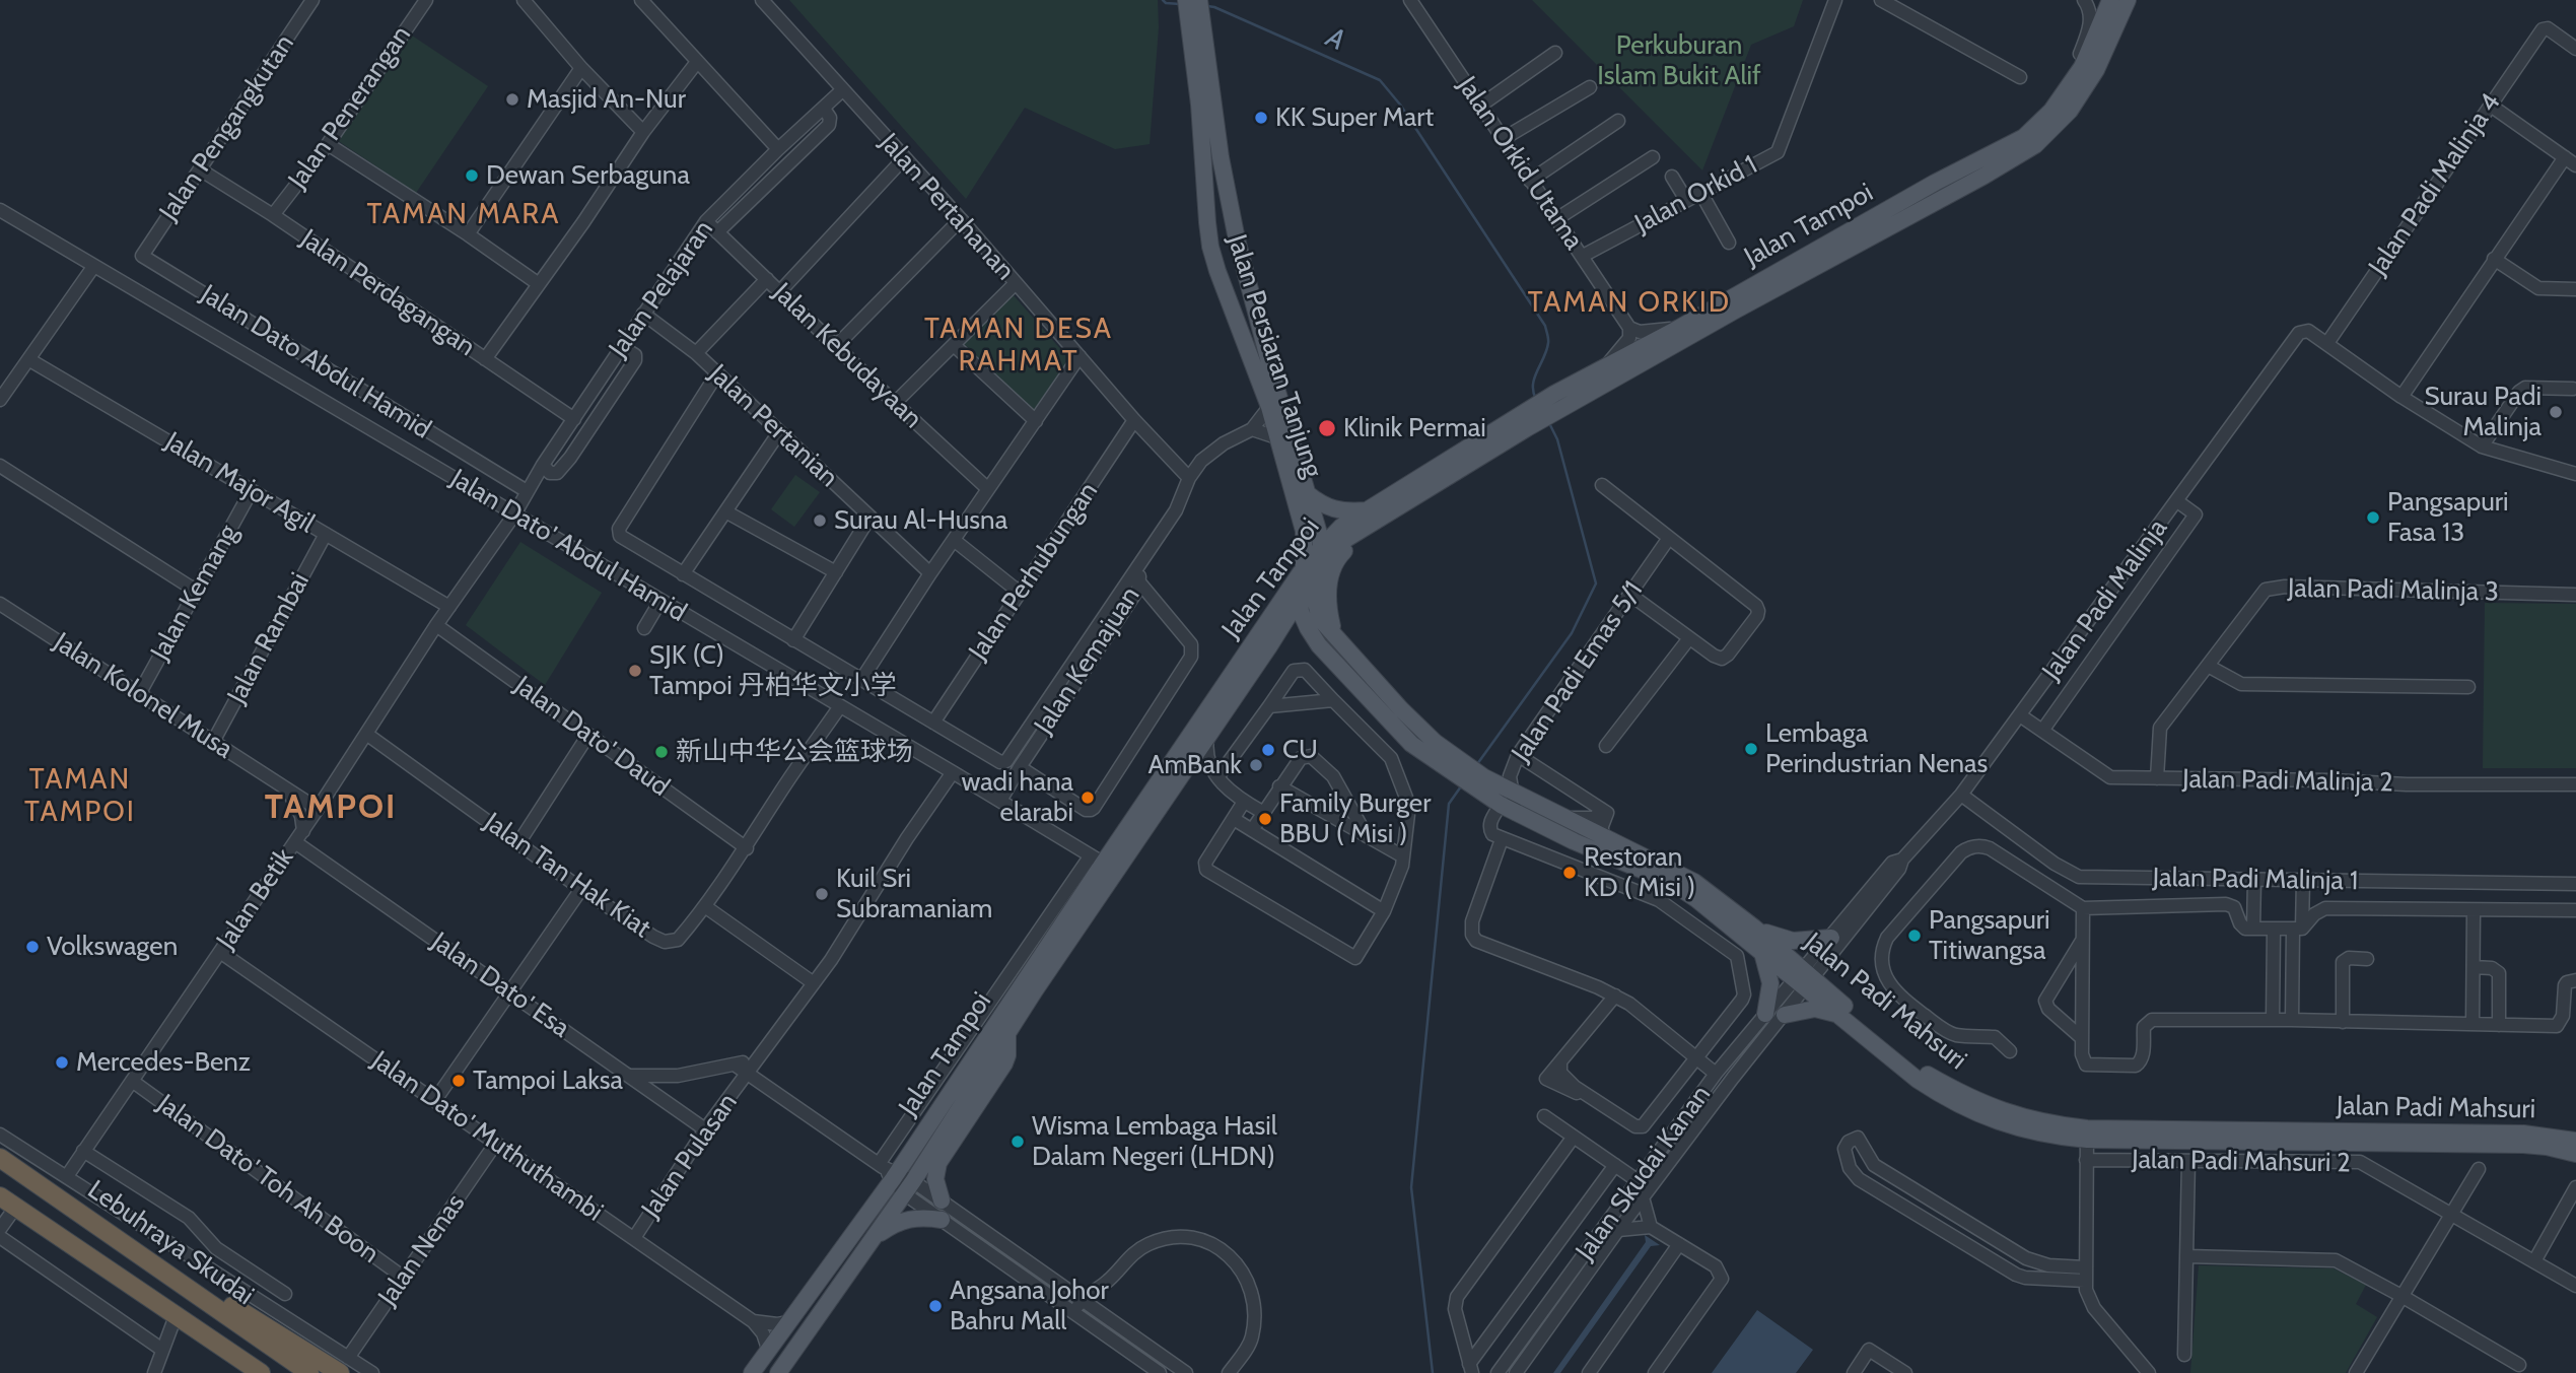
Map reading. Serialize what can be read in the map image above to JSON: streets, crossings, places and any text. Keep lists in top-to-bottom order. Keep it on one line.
{"streets":{"highway":["Lebuhraya Skudai"],"main road":["Jalan Tampoi","Jalan Persiaran Tanjung","Jalan Padi Mahsuri"],"street":["Jalan Penerangan","Jalan Pengangkutan","Jalan Orkid Utama","Jalan Padi Malinja 4","Jalan Orkid 1","Jalan Pertahanan","Jalan Pelajaran","Jalan Perdagangan","Jalan Kebudayaan","Jalan Dato Abdul Hamid","Jalan Pertanian","Jalan Major Agil","Jalan Dato' Abdul Hamid","Jalan Perhubungan","Jalan Padi Malinja 3","Jalan Kemang","Jalan Padi Malinja","Jalan Rambai","Jalan Kemajuan","Jalan Padi Emas 5/1","Jalan Kolonel Musa","Jalan Dato' Daud","Jalan Padi Malinja 2","Jalan Tan Hak Kiat","Jalan Padi Malinja 1","Jalan Betik","Jalan Dato' Esa","Jalan Dato' Muthuthambi","Jalan Pulasan","Jalan Padi Mahsuri 2","Jalan Skudai Kanan","Jalan Dato' Toh Ah Boon","Jalan Nenas"]},"crossings":[["Jalan Penerangan","Jalan Perdagangan"],["Jalan Pengangkutan","Jalan Perdagangan"],["Jalan Pengangkutan","Jalan Dato Abdul Hamid"],["Jalan Orkid Utama","Jalan Orkid 1"],["Jalan Padi Malinja 4","Jalan Padi Malinja"],["Jalan Pertahanan","Jalan Pelajaran"],["Jalan Pertahanan","Jalan Perhubungan"],["Jalan Pertahanan","Jalan Kemajuan"],["Jalan Tampoi","Jalan Persiaran Tanjung"],["Jalan Tampoi","Jalan Dato' Abdul Hamid"],["Jalan Tampoi","Jalan Padi Mahsuri"],["Jalan Tampoi","Jalan Dato' Muthuthambi"],["Jalan Pelajaran","Jalan Perdagangan"],["Jalan Pelajaran","Jalan Kebudayaan"],["Jalan Pelajaran","Jalan Dato Abdul Hamid"],["Jalan Pelajaran","Jalan Pertanian"],["Jalan Pelajaran","Jalan Dato' Abdul Hamid"],["Jalan Pelajaran","Jalan Betik"],["Jalan Persiaran Tanjung","Jalan Kemajuan"],["Jalan Persiaran Tanjung","Jalan Padi Mahsuri"],["Jalan Major Agil","Jalan Kemang"],["Jalan Major Agil","Jalan Rambai"],["Jalan Major Agil","Jalan Betik"],["Jalan Dato' Abdul Hamid","Jalan Kemajuan"],["Jalan Dato' Abdul Hamid","Jalan Tan Hak Kiat"],["Jalan Dato' Abdul Hamid","Jalan Betik"],["Jalan Padi Malinja 3","Jalan Padi Malinja 2"],["Jalan Kemang","Jalan Kolonel Musa"],["Jalan Padi Malinja","Jalan Padi Malinja 2"],["Jalan Padi Malinja","Jalan Padi Malinja 1"],["Jalan Padi Malinja","Jalan Padi Mahsuri"],["Jalan Padi Malinja","Jalan Skudai Kanan"],["Jalan Rambai","Jalan Kolonel Musa"],["Jalan Padi Emas 5/1","Jalan Padi Mahsuri"],["Jalan Kolonel Musa","Jalan Betik"],["Jalan Dato' Daud","Jalan Tan Hak Kiat"],["Jalan Dato' Daud","Jalan Betik"],["Jalan Tan Hak Kiat","Jalan Betik"],["Jalan Betik","Jalan Dato' Esa"],["Jalan Betik","Jalan Dato' Muthuthambi"],["Jalan Betik","Jalan Dato' Toh Ah Boon"],["Jalan Dato' Esa","Jalan Pulasan"],["Jalan Padi Mahsuri","Jalan Skudai Kanan"],["Jalan Dato' Muthuthambi","Jalan Pulasan"],["Jalan Dato' Muthuthambi","Jalan Nenas"],["Jalan Dato' Toh Ah Boon","Jalan Nenas"]],"districts":["TAMAN MARA","TAMAN ORKID","TAMAN DESA RAHMAT","TAMAN TAMPOI","TAMPOI"],"water":["A"],"parks":["Perkuburan Islam Bukit Alif"],"places":["Masjid An-Nur","KK Super Mart","Dewan Serbaguna","Surau Padi Malinja","Klinik Permai","Pangsapuri Fasa 13","Surau Al-Husna","SJK (C) Tampoi 丹柏华文小学","Lembaga Perindustrian Nenas","CU","新山中华公会篮球场","AmBank","wadi hana elarabi","Family Burger BBU ( Misi )","Restoran KD ( Misi )","Kuil Sri Subramaniam","Pangsapuri Titiwangsa","Volkswagen","Mercedes-Benz","Tampoi Laksa","Wisma Lembaga Hasil Dalam Negeri (LHDN)","Angsana Johor Bahru Mall"]}
